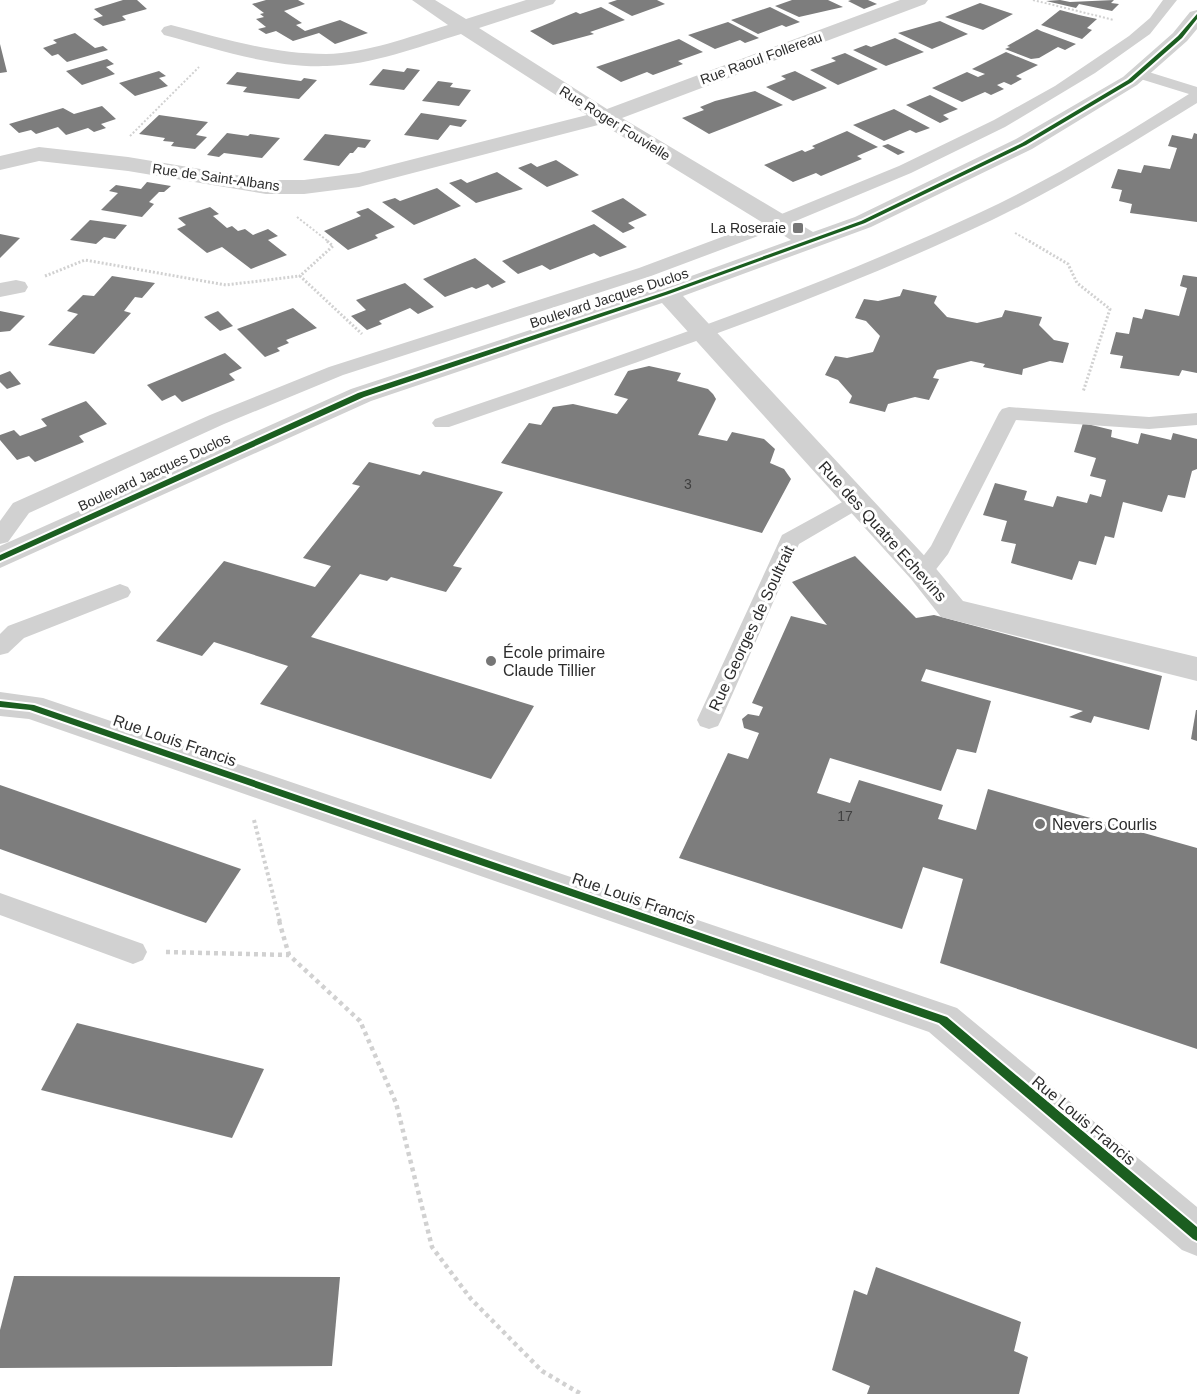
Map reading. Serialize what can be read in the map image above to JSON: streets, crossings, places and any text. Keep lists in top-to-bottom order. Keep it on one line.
{"streets":{"street":["Rue Raoul Follereau","Rue Roger Fouvielle","Rue de Saint-Albans","Boulevard Jacques Duclos","Rue des Quatre Echevins","Rue Louis Francis"],"lane":["Rue Georges de Soultrait"]},"crossings":[["Rue Raoul Follereau","Rue Roger Fouvielle"],["Rue Raoul Follereau","Rue de Saint-Albans"],["Rue Roger Fouvielle","Rue de Saint-Albans"],["Rue Roger Fouvielle","Boulevard Jacques Duclos"],["Boulevard Jacques Duclos","Rue des Quatre Echevins"],["Rue des Quatre Echevins","Rue Georges de Soultrait"]],"places":{"transit":["La Roseraie"],"other":["École primaire Claude Tillier","Nevers Courlis"]},"house_numbers":["3","17"]}
